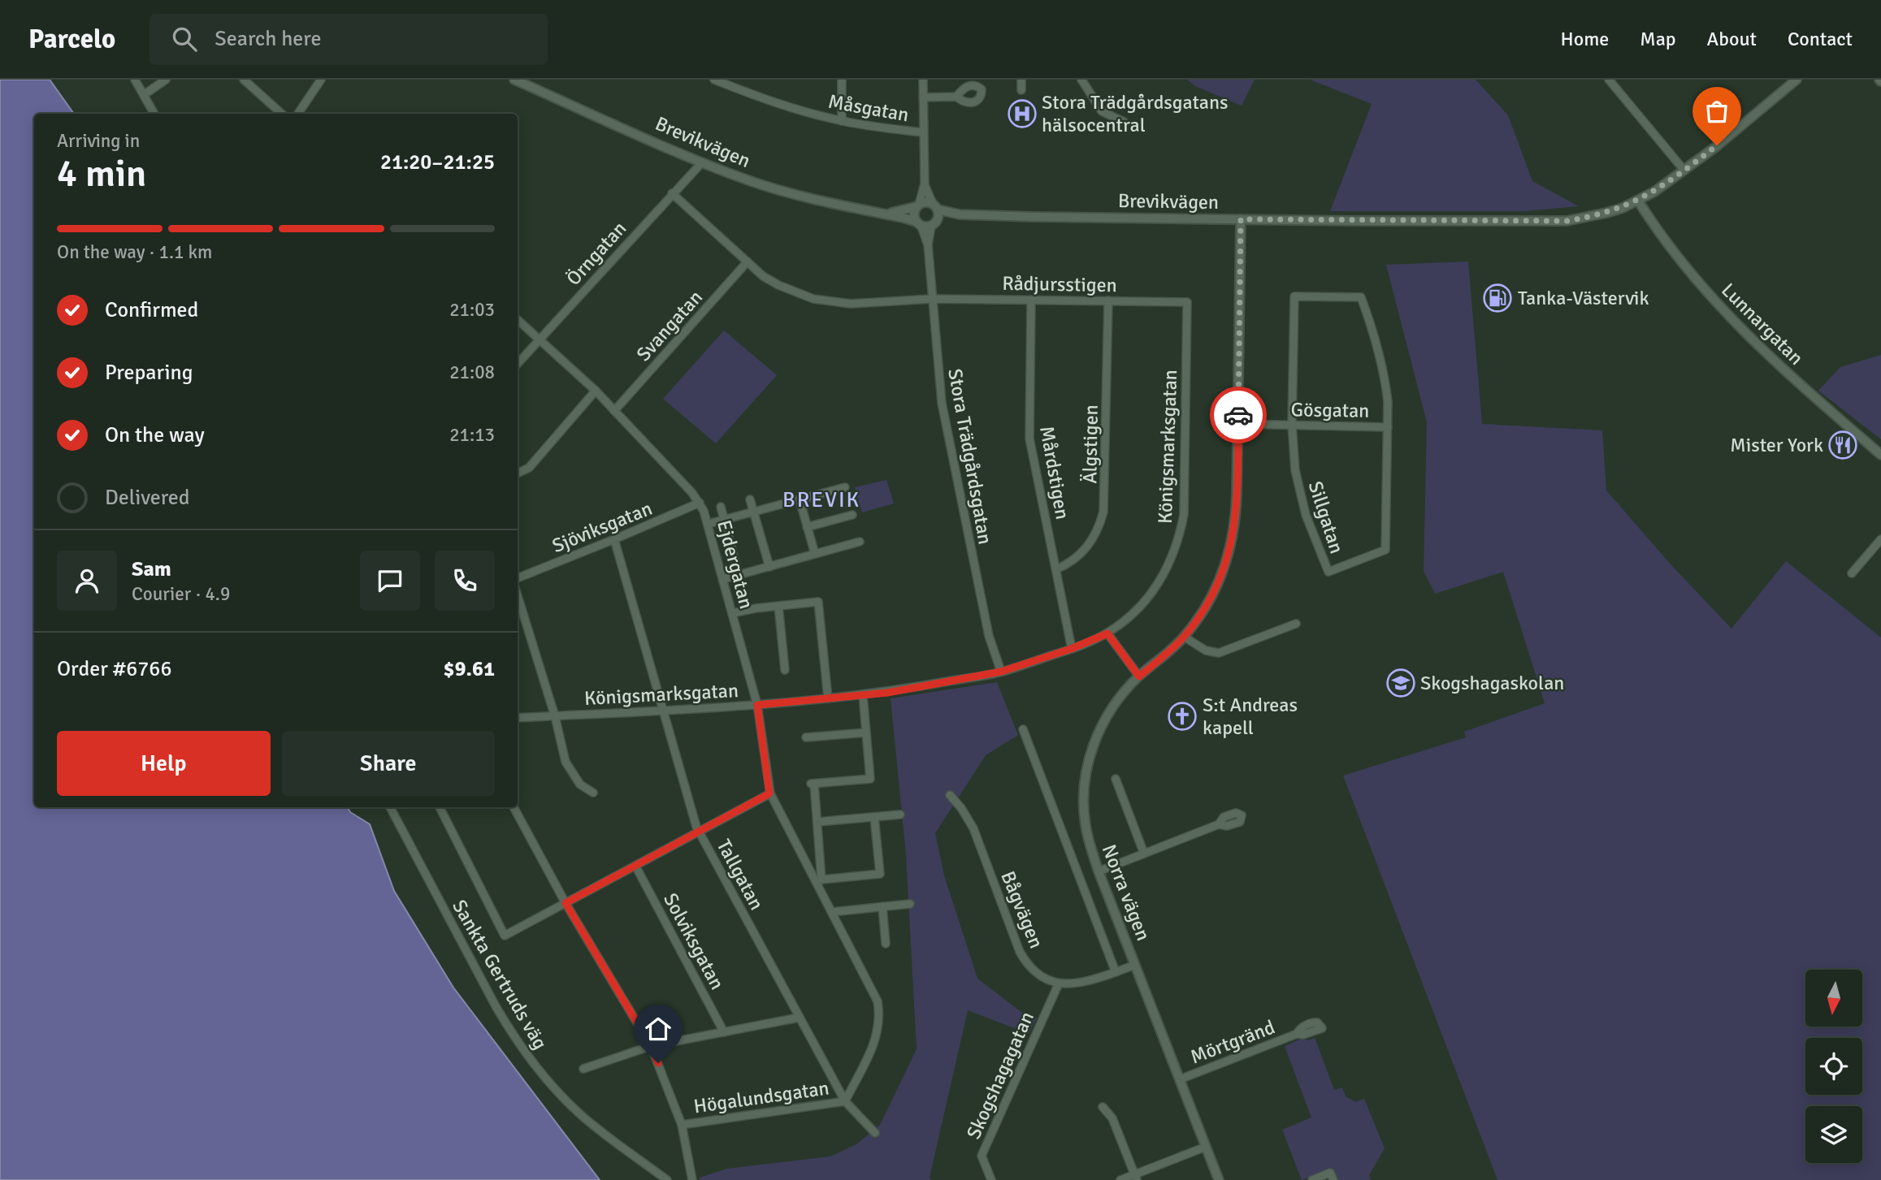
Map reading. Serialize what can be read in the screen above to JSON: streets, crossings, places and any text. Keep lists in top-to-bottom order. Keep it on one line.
{"streets":{"street":["Måsgatan","Brevikvägen","Örngatan","Rådjursstigen","Lunnargatan","Svangatan","Gösgatan","Älgstigen","Königsmarksgatan","Stora Trädgårdsgatan","Mårdstigen","Sillgatan","Sjöviksgatan","Ejdergatan","Tallgatan","Norra vägen","Bågvägen","Solviksgatan","Sankta Gertruds väg","Mörtgränd","Skogshagagatan","Högalundsgatan"]},"crossings":[["Brevikvägen","Örngatan"],["Brevikvägen","Lunnargatan"],["Brevikvägen","Stora Trädgårdsgatan"],["Brevikvägen","Norra vägen"],["Örngatan","Rådjursstigen"],["Örngatan","Ejdergatan"],["Rådjursstigen","Svangatan"],["Rådjursstigen","Älgstigen"],["Rådjursstigen","Königsmarksgatan"],["Rådjursstigen","Stora Trädgårdsgatan"],["Rådjursstigen","Mårdstigen"],["Svangatan","Ejdergatan"],["Gösgatan","Sillgatan"],["Gösgatan","Norra vägen"],["Älgstigen","Mårdstigen"],["Königsmarksgatan","Stora Trädgårdsgatan"],["Königsmarksgatan","Mårdstigen"],["Königsmarksgatan","Ejdergatan"],["Königsmarksgatan","Tallgatan"],["Sjöviksgatan","Ejdergatan"],["Sjöviksgatan","Tallgatan"],["Ejdergatan","Tallgatan"],["Ejdergatan","Högalundsgatan"],["Tallgatan","Högalundsgatan"],["Norra vägen","Mörtgränd"],["Bågvägen","Skogshagagatan"]],"districts":["BREVIK"],"places":{"hospital":["Stora Trädgårdsgatans hälsocentral"],"fuel station":["Tanka-Västervik"],"restaurant":["Mister York"],"school or university":["Skogshagaskolan"],"church":["S:t Andreas kapell"]},"north":"bottom","page":{"header":"Parcelo","search":"Search here","nav":["Home","Map","About","Contact"],"heading":["4 min","Arriving in","21:20–21:25"],"panel":["Sam","Courier · 4.9","Order #6766","$9.61"],"bar":"On the way · 1.1 km","list":[["Confirmed","21:03"],["Preparing","21:08"],["On the way","21:13"],"Delivered"],"buttons":["Help","Share"]}}
